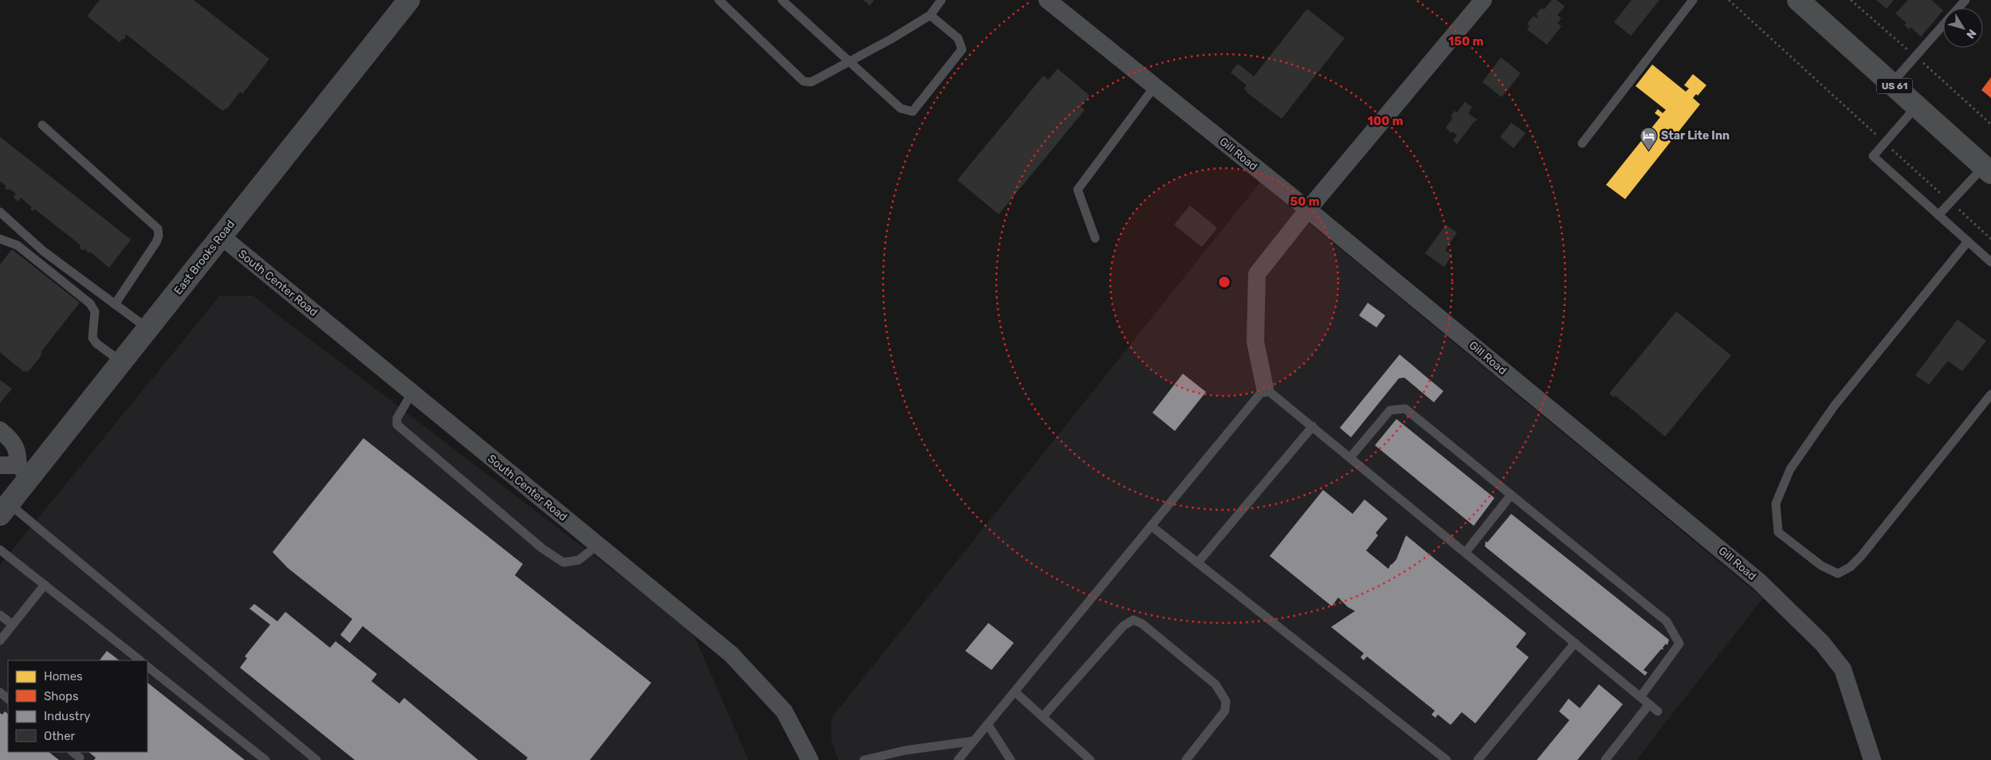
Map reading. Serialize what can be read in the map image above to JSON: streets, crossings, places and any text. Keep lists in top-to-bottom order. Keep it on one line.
{"streets":{"highway":["US 61"],"main road":["East Brooks Road"],"street":["Gill Road","South Center Road"]},"crossings":[["East Brooks Road","South Center Road"]],"places":{"hotel":["Star Lite Inn"]},"legend":["Homes","Shops","Industry","Other"],"north":"bottom right","rings":["150 m","100 m","50 m"]}
